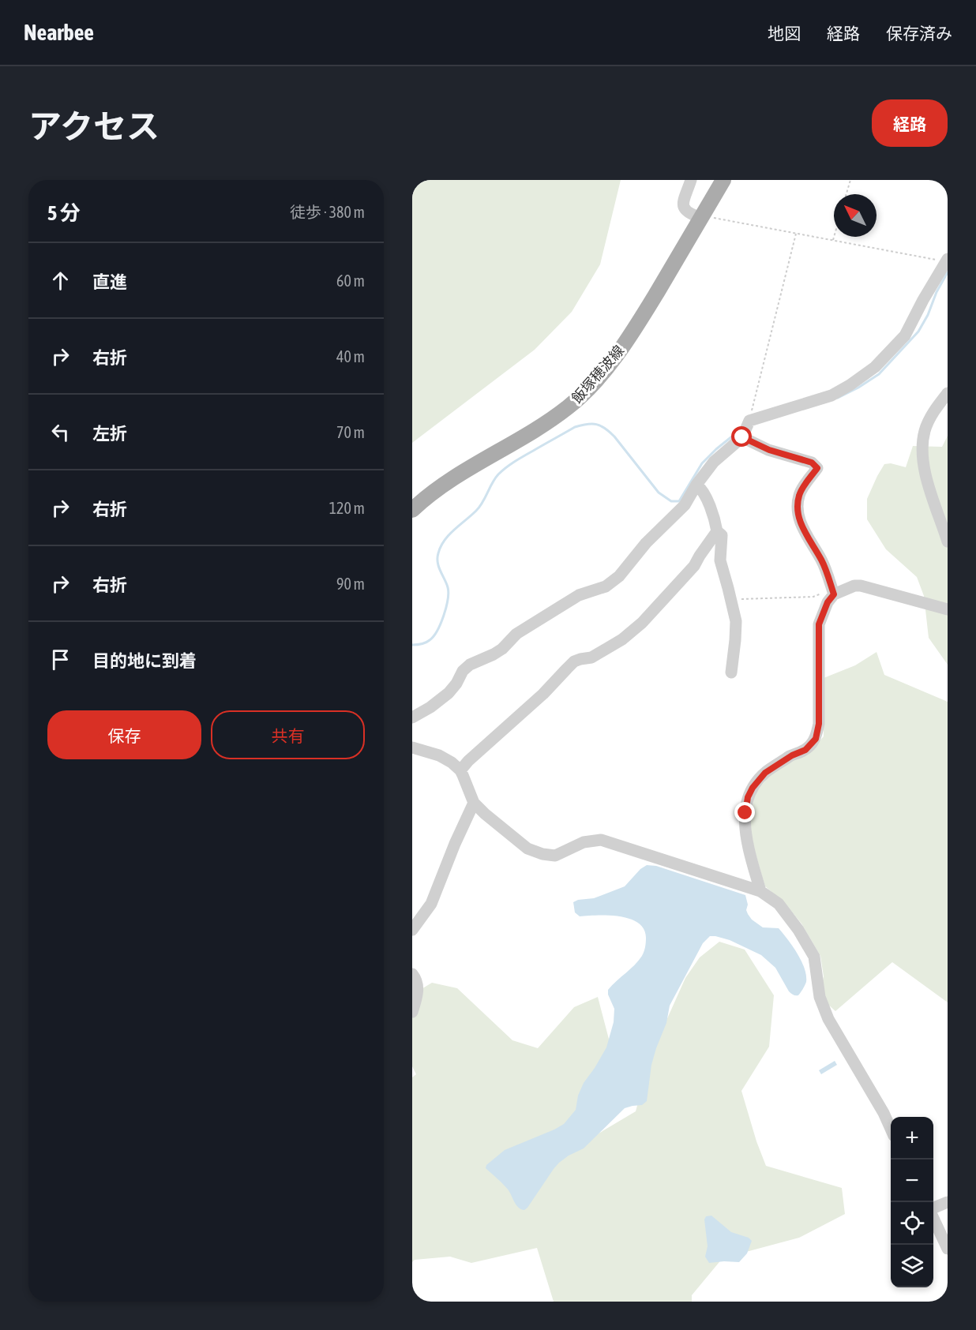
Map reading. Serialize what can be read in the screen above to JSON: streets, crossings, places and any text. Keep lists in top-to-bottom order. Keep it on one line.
{"streets":{"main road":["飯塚穂波線"]},"north":"top left","page":{"header":"Nearbee","nav":["地図","経路","保存済み"],"title":"アクセス","buttons":["経路",["保存","共有"]],"heading":["5 分","徒歩 · 380 m"],"list":[["直進","60 m"],["右折","40 m"],["左折","70 m"],["右折","120 m"],["右折","90 m"],"目的地に到着"],"map_buttons":["+","−"]}}
